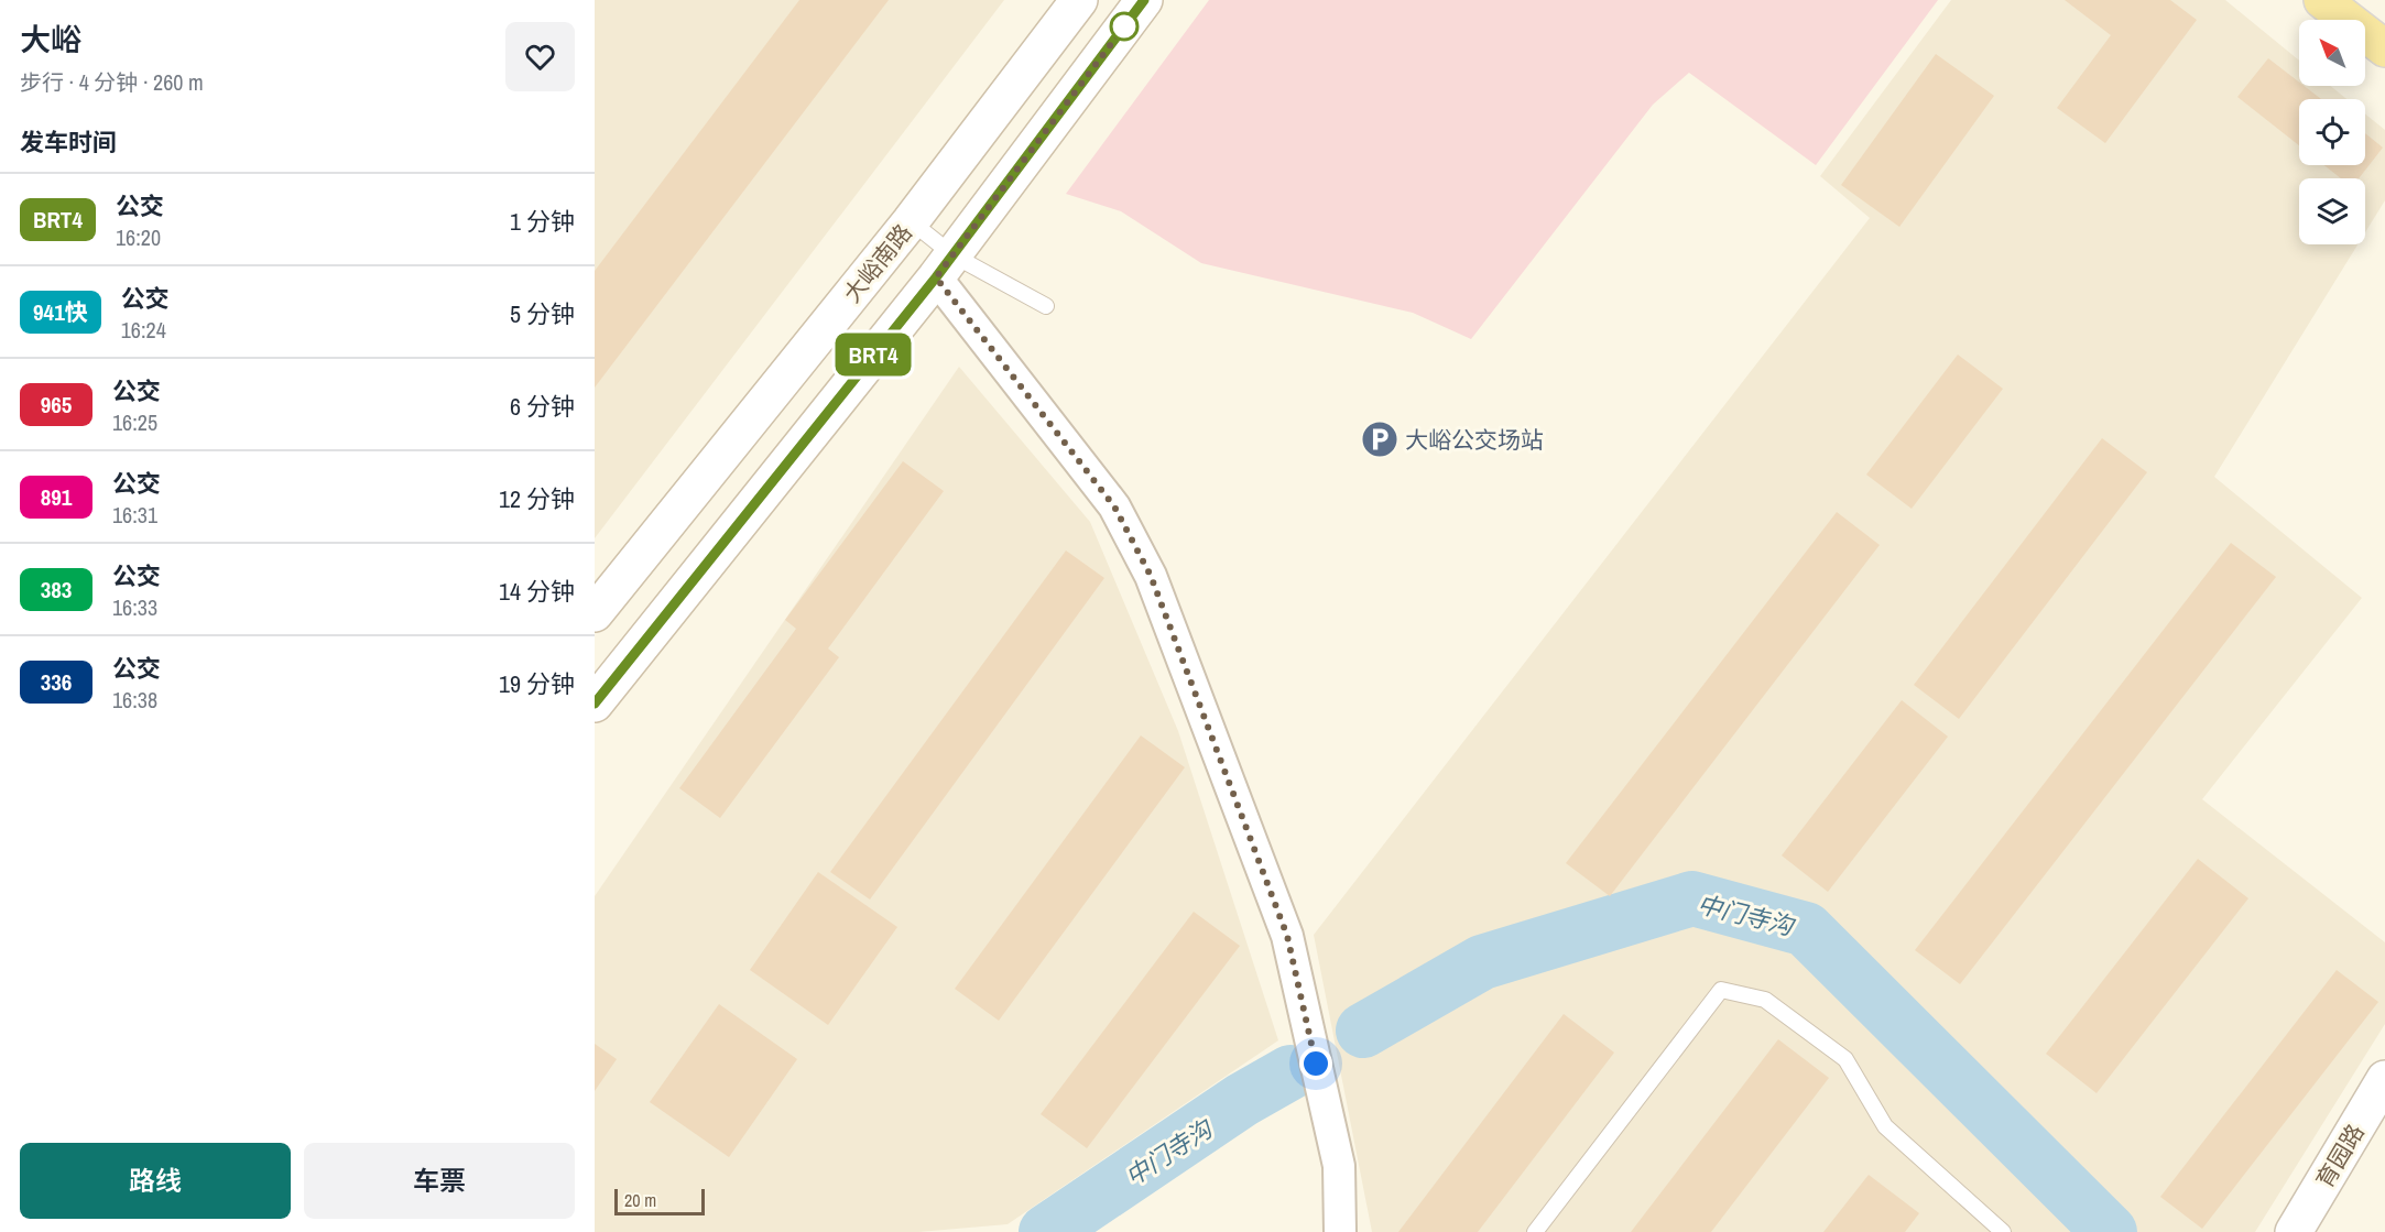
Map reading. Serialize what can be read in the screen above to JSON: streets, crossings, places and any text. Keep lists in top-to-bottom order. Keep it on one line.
{"streets":{"main road":["大峪南路","育园路"]},"water":["中门寺沟"],"places":{"parking":["大峪公交场站"]},"lines":["bus line BRT4"],"scale_bar":"20 m","north":"top left","page":{"heading":[["大峪","步行 · 4 分钟 · 260 m"],"发车时间"],"on_map":"BRT4","list":[{"mark":"BRT4","name":"公交","note":"16:20","value":"1 分钟"},{"mark":"941快","name":"公交","note":"16:24","value":"5 分钟"},{"mark":"965","name":"公交","note":"16:25","value":"6 分钟"},{"mark":"891","name":"公交","note":"16:31","value":"12 分钟"},{"mark":"383","name":"公交","note":"16:33","value":"14 分钟"},{"mark":"336","name":"公交","note":"16:38","value":"19 分钟"}],"buttons":["路线","车票"],"scale":"20 m"}}
